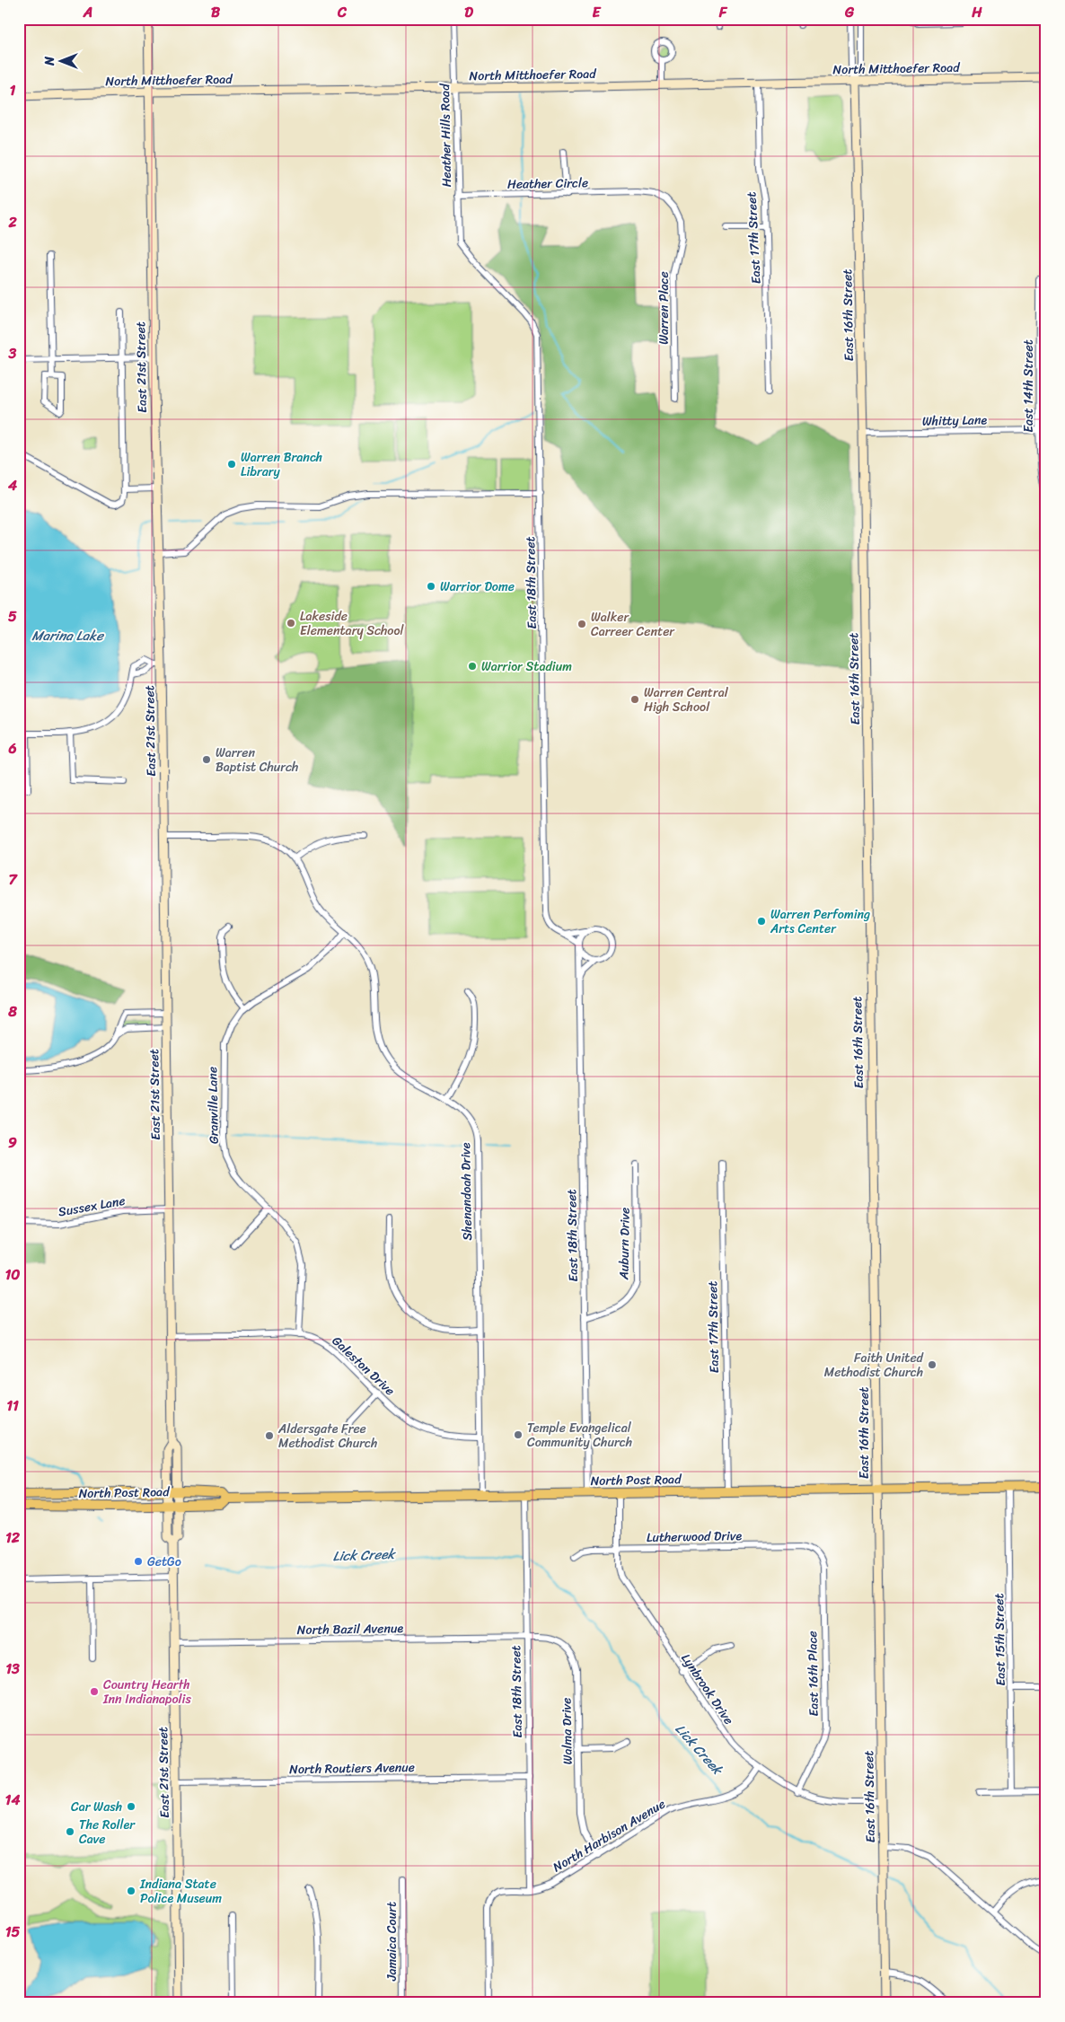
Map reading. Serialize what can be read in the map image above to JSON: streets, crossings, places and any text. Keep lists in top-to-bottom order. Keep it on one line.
{"streets":{"main road":["North Mitthoefer Road","East 16th Street","East 21st Street","North Post Road"],"street":["Heather Hills Road","Heather Circle","East 17th Street","Warren Place","East 14th Street","Whitty Lane","East 18th Street","Granville Lane","Shenandoah Drive","Sussex Lane","Auburn Drive","Galeston Drive","Lutherwood Drive","North Bazil Avenue","East 15th Street","East 16th Place","Lynbrook Drive","Walma Drive","North Routiers Avenue","North Harbison Avenue","Jamaica Court"]},"crossings":[["North Mitthoefer Road","Heather Hills Road"],["North Mitthoefer Road","East 17th Street"],["North Mitthoefer Road","East 16th Street"],["North Mitthoefer Road","East 21st Street"],["Heather Hills Road","Heather Circle"],["Heather Hills Road","East 18th Street"],["Heather Circle","Warren Place"],["East 17th Street","North Post Road"],["East 16th Street","Whitty Lane"],["East 16th Street","North Post Road"],["East 16th Street","Lynbrook Drive"],["East 21st Street","Shenandoah Drive"],["East 21st Street","Sussex Lane"],["East 21st Street","Galeston Drive"],["East 21st Street","North Post Road"],["East 21st Street","North Bazil Avenue"],["East 21st Street","North Routiers Avenue"],["East 14th Street","Whitty Lane"],["East 18th Street","Auburn Drive"],["East 18th Street","North Post Road"],["East 18th Street","North Bazil Avenue"],["East 18th Street","Walma Drive"],["East 18th Street","North Routiers Avenue"],["East 18th Street","North Harbison Avenue"],["Granville Lane","Shenandoah Drive"],["Granville Lane","Galeston Drive"],["Shenandoah Drive","Galeston Drive"],["Shenandoah Drive","North Post Road"],["North Post Road","East 15th Street"],["North Post Road","Lynbrook Drive"],["Lutherwood Drive","East 16th Place"],["Lutherwood Drive","Lynbrook Drive"],["North Bazil Avenue","Walma Drive"],["East 16th Place","Lynbrook Drive"],["Lynbrook Drive","North Harbison Avenue"],["Walma Drive","North Harbison Avenue"]],"water":["Marina Lake","Lick Creek"],"places":["Warren Branch Library","Warrior Dome","Lakeside Elementary School","Walker Carreer Center","Warrior Stadium","Warren Central High School","Warren Baptist Church","Warren Perfoming Arts Center","Faith United Methodist Church","Temple Evangelical Community Church","Aldersgate Free Methodist Church","GetGo","Country Hearth Inn Indianapolis","Car Wash","The Roller Cave","Indiana State Police Museum"],"north":"left","grid":{"columns":["A","B","C","D","E","F","G","H"],"rows":["1","2","3","4","5","6","7","8","9","10","11","12","13","14","15"]}}
